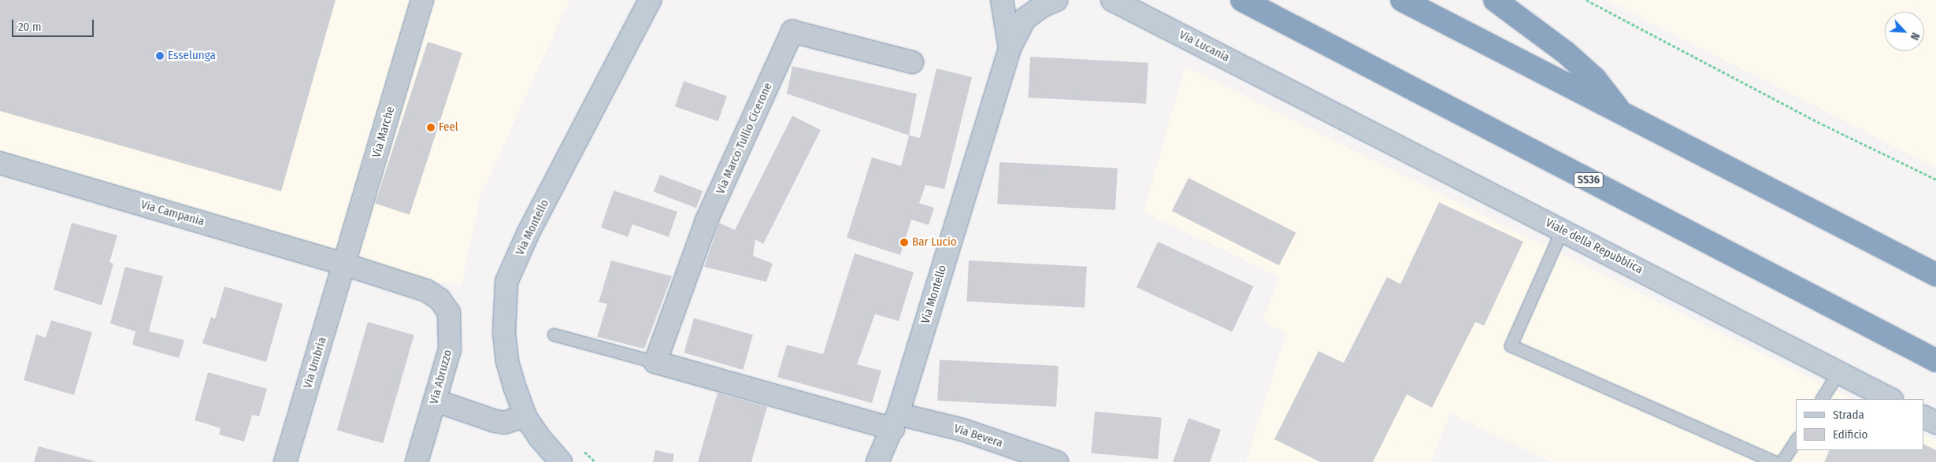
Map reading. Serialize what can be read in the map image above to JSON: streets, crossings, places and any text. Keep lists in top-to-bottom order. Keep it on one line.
{"streets":{"highway":["SS36"],"street":["Via Lucania","Via Marche","Via Marco Tullio Cicerone","Via Campania","Via Montello","Viale della Repubblica","Via Umbria","Via Abruzzo","Via Bevera"]},"crossings":[["Via Lucania","Viale della Repubblica"],["Via Marche","Via Campania"],["Via Marche","Via Umbria"],["Via Marche","Via Abruzzo"],["Via Campania","Via Umbria"],["Via Campania","Via Abruzzo"],["Via Montello","Via Bevera"],["Via Umbria","Via Abruzzo"]],"places":["Esselunga","Feel","Bar Lucio"],"legend":["Strada","Edificio"],"scale_bar":"20 m","north":"bottom right"}
